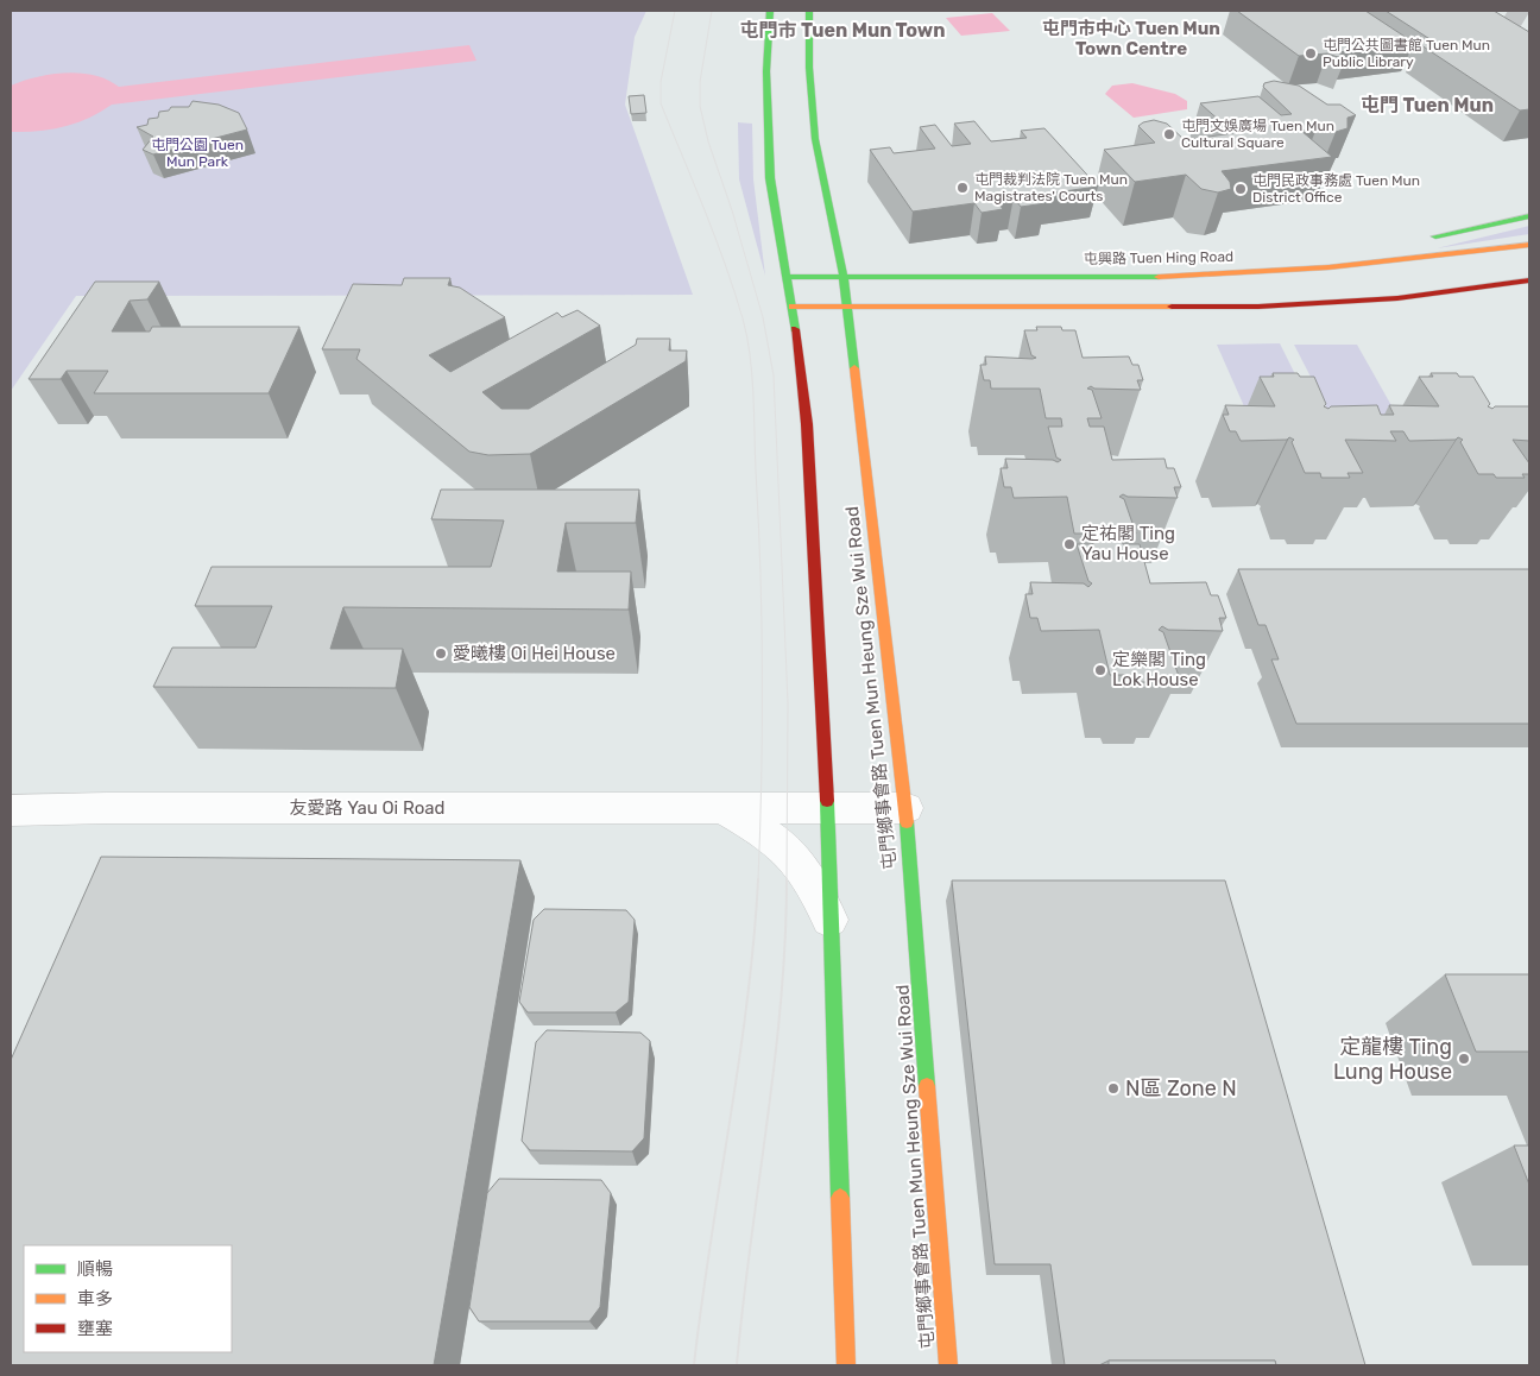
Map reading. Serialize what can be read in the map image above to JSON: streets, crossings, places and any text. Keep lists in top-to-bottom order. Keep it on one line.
{"streets":{"main road":["屯興路 Tuen Hing Road","屯門鄉事會路 Tuen Mun Heung Sze Wui Road"],"street":["友愛路 Yau Oi Road"]},"crossings":[["屯興路 Tuen Hing Road","屯門鄉事會路 Tuen Mun Heung Sze Wui Road"],["屯門鄉事會路 Tuen Mun Heung Sze Wui Road","友愛路 Yau Oi Road"]],"districts":["屯門市中心 Tuen Mun Town Centre","屯門市 Tuen Mun Town","屯門 Tuen Mun"],"parks":["屯門公園 Tuen Mun Park"],"places":["屯門公共圖書館 Tuen Mun Public Library","屯門文娛廣場 Tuen Mun Cultural Square","屯門裁判法院 Tuen Mun Magistrates' Courts","屯門民政事務處 Tuen Mun District Office","定祐閣 Ting Yau House","愛曦樓 Oi Hei House","定樂閣 Ting Lok House","定龍樓 Ting Lung House","N區 Zone N"],"legend":["順暢","車多","壅塞"]}
